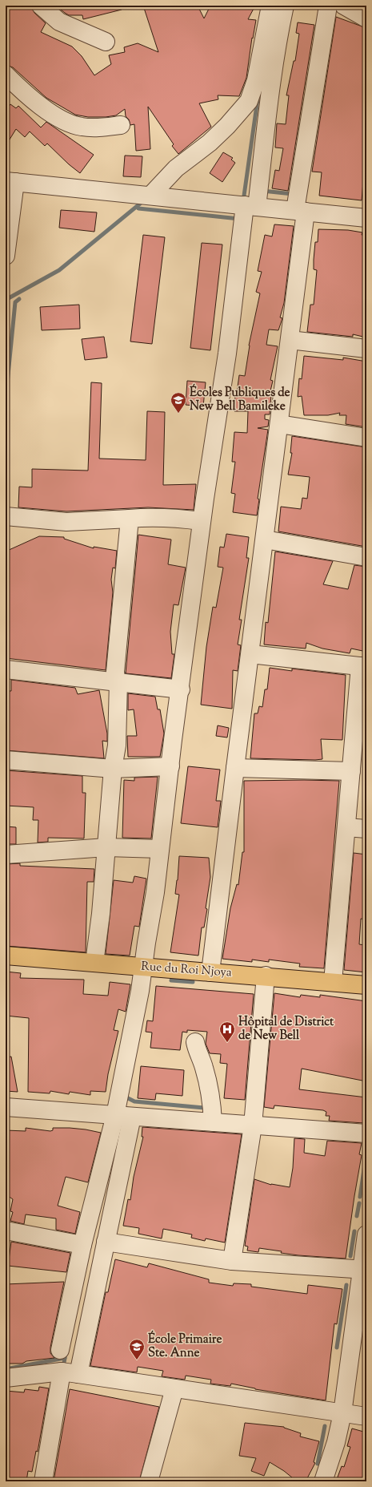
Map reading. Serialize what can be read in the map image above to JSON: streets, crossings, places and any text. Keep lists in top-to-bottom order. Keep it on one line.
{"streets":{"main road":["Rue du Roi Njoya"]},"places":{"school or university":["Écoles Publiques de New Bell Bamileke","École Primaire Ste. Anne"],"hospital":["Hôpital de District de New Bell"]}}
